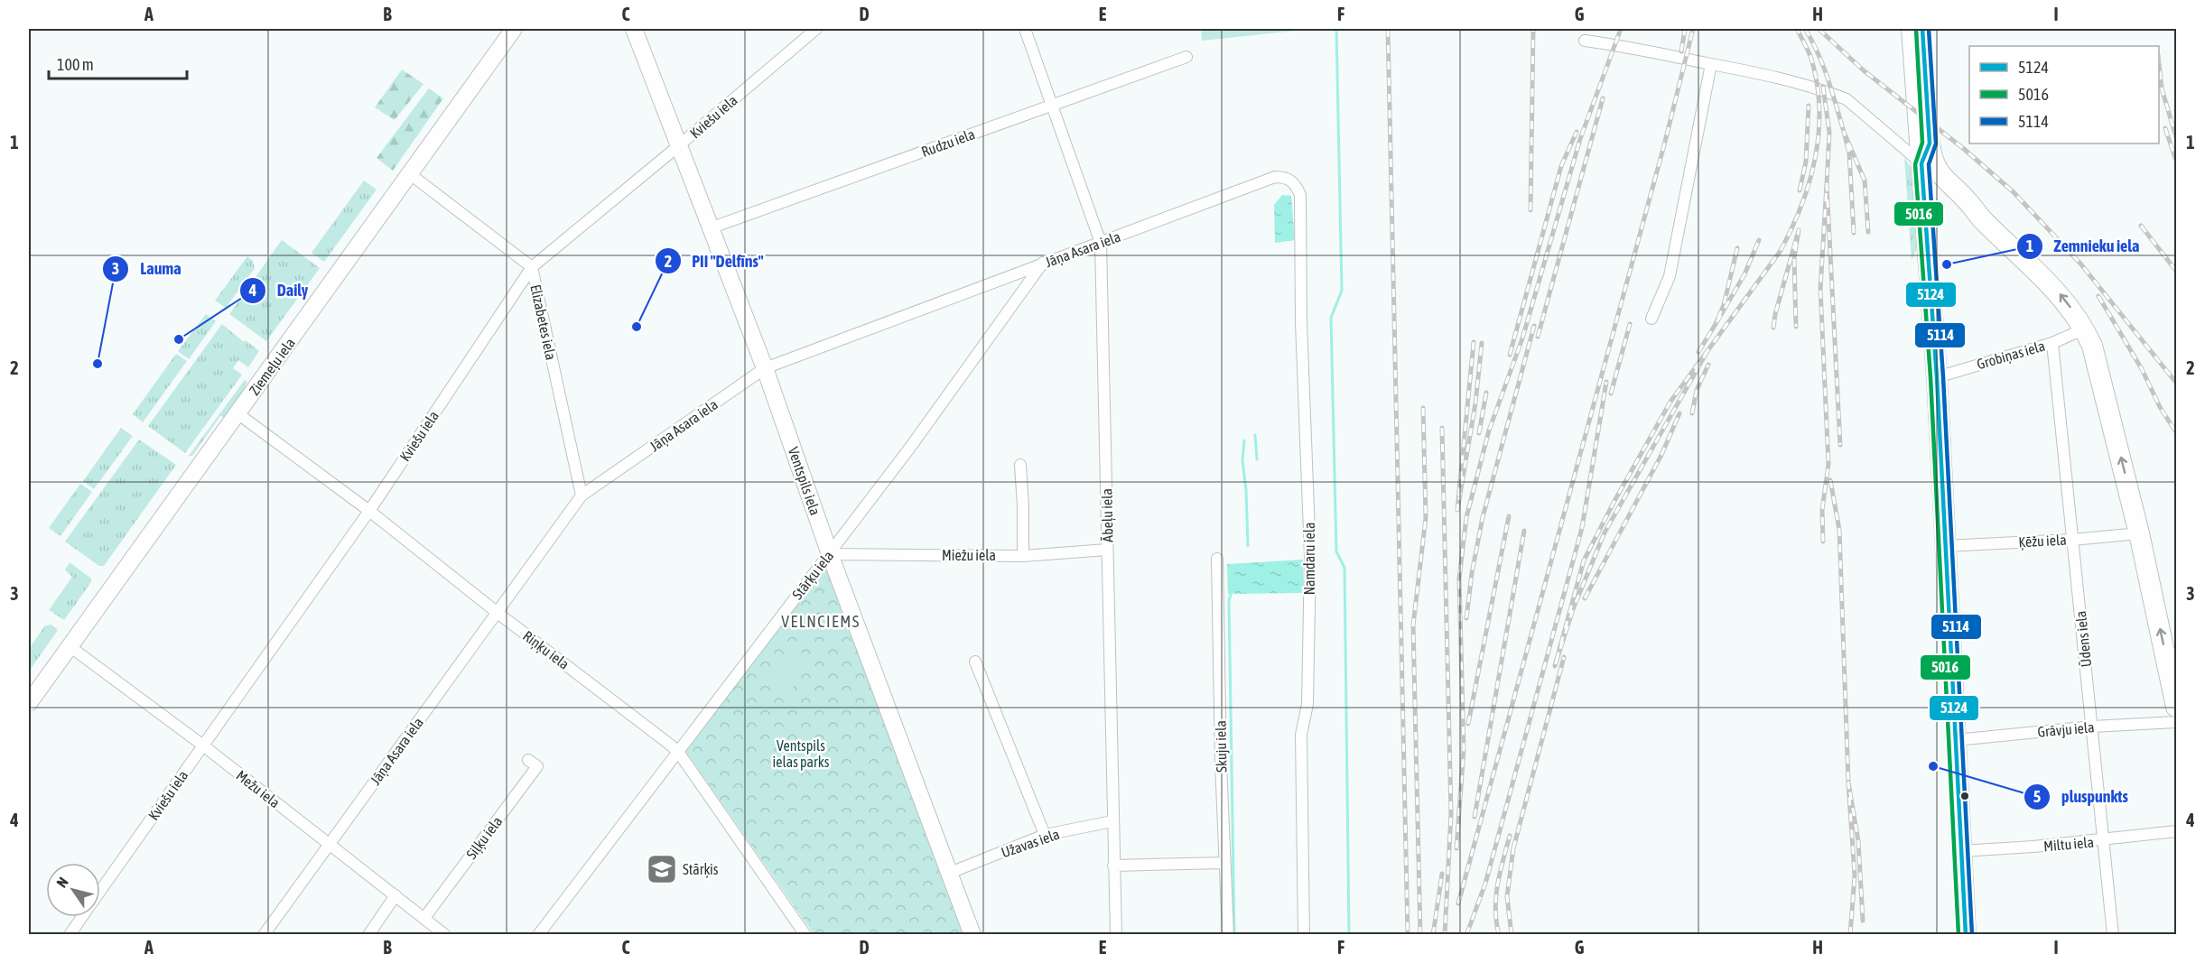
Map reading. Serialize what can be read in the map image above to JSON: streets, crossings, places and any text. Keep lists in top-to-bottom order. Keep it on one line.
{"streets":{"street":["Kviešu iela","Rudzu iela","Jāņa Asara iela","Elizabetes iela","Grobiņas iela","Ziemeļu iela","Ventspils iela","Ābeļu iela","Ķēžu iela","Miežu iela","Namdaru iela","Stārķu iela","Ūdens iela","Riņķu iela","Grāvju iela","Skuju iela","Mežu iela","Siļķu iela","Užavas iela","Miltu iela"]},"crossings":[["Kviešu iela","Elizabetes iela"],["Kviešu iela","Ventspils iela"],["Kviešu iela","Riņķu iela"],["Kviešu iela","Mežu iela"],["Rudzu iela","Ventspils iela"],["Rudzu iela","Ābeļu iela"],["Jāņa Asara iela","Elizabetes iela"],["Jāņa Asara iela","Ventspils iela"],["Jāņa Asara iela","Ābeļu iela"],["Jāņa Asara iela","Namdaru iela"],["Jāņa Asara iela","Stārķu iela"],["Jāņa Asara iela","Riņķu iela"],["Jāņa Asara iela","Mežu iela"],["Elizabetes iela","Ziemeļu iela"],["Grobiņas iela","Ūdens iela"],["Ziemeļu iela","Riņķu iela"],["Ziemeļu iela","Mežu iela"],["Ventspils iela","Miežu iela"],["Ventspils iela","Stārķu iela"],["Ventspils iela","Užavas iela"],["Ābeļu iela","Miežu iela"],["Ābeļu iela","Užavas iela"],["Ķēžu iela","Ūdens iela"],["Miežu iela","Stārķu iela"],["Stārķu iela","Riņķu iela"],["Ūdens iela","Grāvju iela"],["Ūdens iela","Miltu iela"],["Mežu iela","Siļķu iela"]],"districts":["VELNCIEMS"],"parks":["Ventspils ielas parks"],"places":{"other":["Zemnieku iela","PII \"Delfīns\"","Daily","Lauma","pluspunkts"],"school or university":["Stārķis"]},"lines":["transit line 5124","transit line 5016","transit line 5114"],"legend":["5124","5016","5114"],"scale_bar":"100 m","north":"top left","grid":{"columns":["A","B","C","D","E","F","G","H","I"],"rows":["1","2","3","4"]}}
